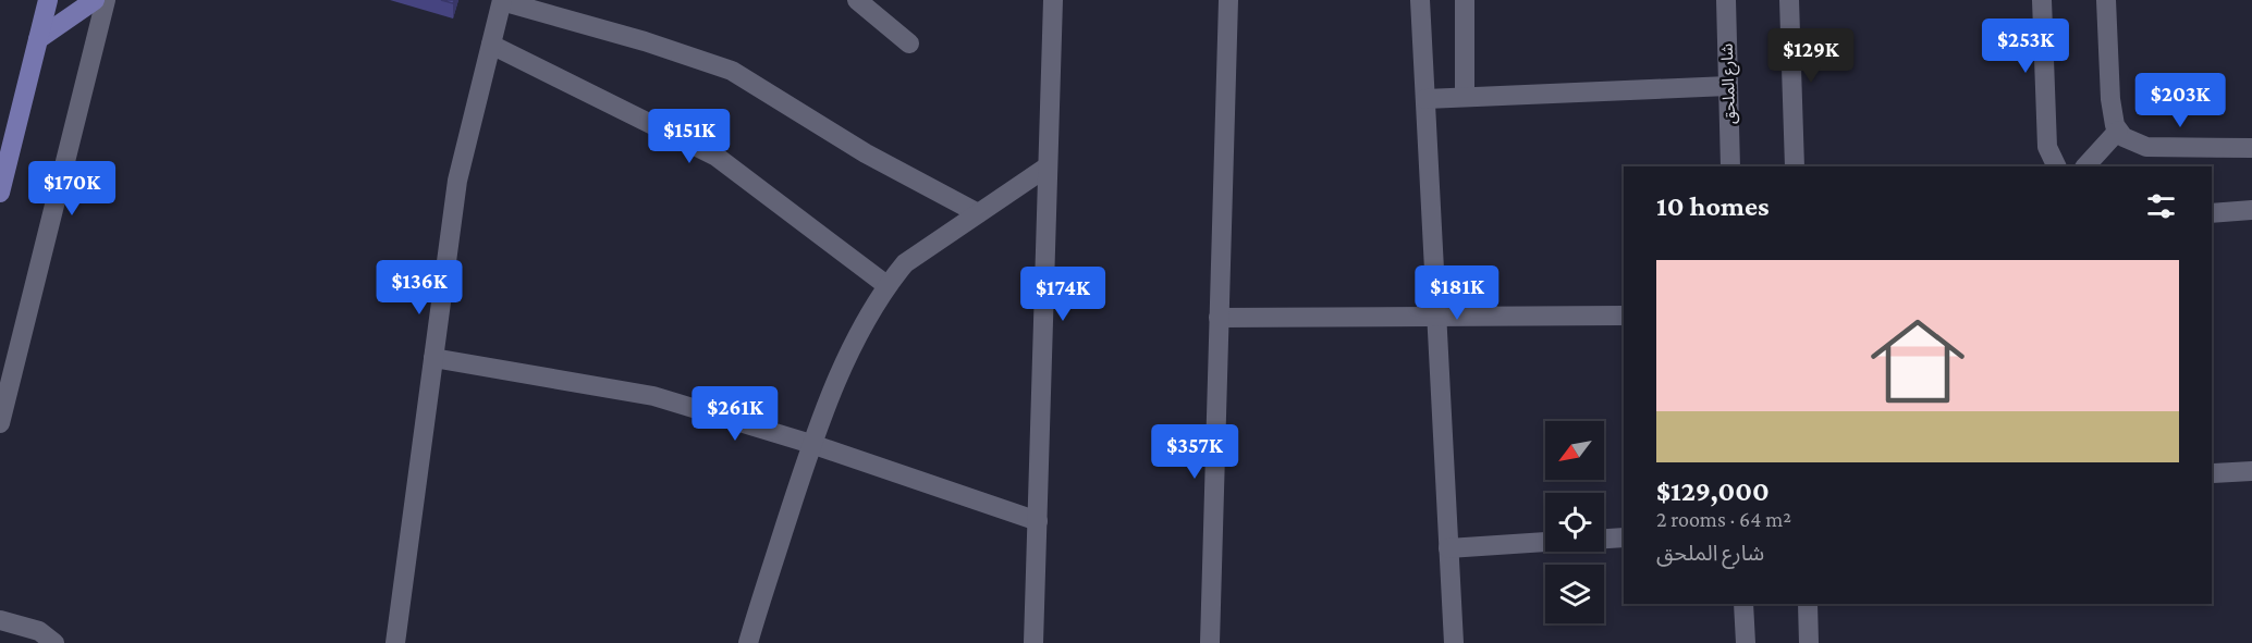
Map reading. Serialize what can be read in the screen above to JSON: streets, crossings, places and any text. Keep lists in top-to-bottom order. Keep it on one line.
{"streets":{"street":["شارع الملحق"]},"north":"bottom left","page":{"price":["$253K","$129K","$203K","$151K","$170K","$136K","$181K","$174K","$261K","$357K"],"heading":"10 homes","list":[{"name":"$129,000","note":"2 rooms · 64 m² · شارع الملحق"}]}}
